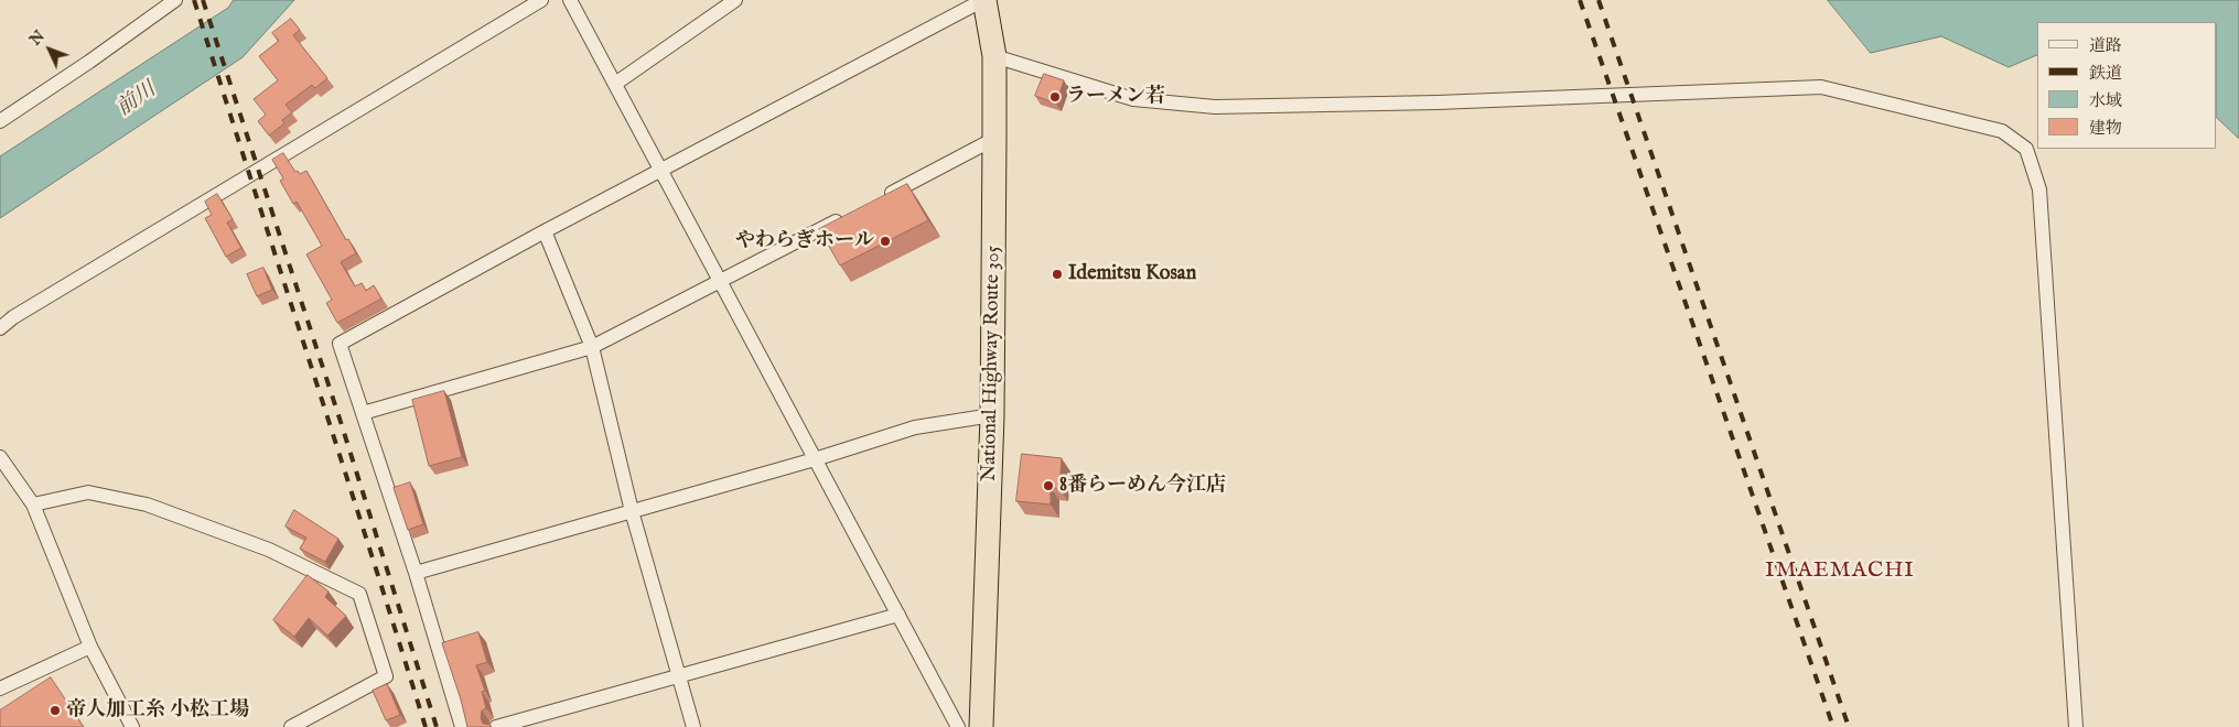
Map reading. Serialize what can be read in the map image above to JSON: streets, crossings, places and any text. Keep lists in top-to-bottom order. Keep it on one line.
{"streets":{"highway":["National Highway Route 305"]},"districts":["IMAEMACHI"],"water":["前川"],"places":["ラーメン若","やわらぎホール","Idemitsu Kosan","8番らーめん今江店","帝人加工糸 小松工場"],"legend":["道路","鉄道","水域","建物"],"north":"top left"}
